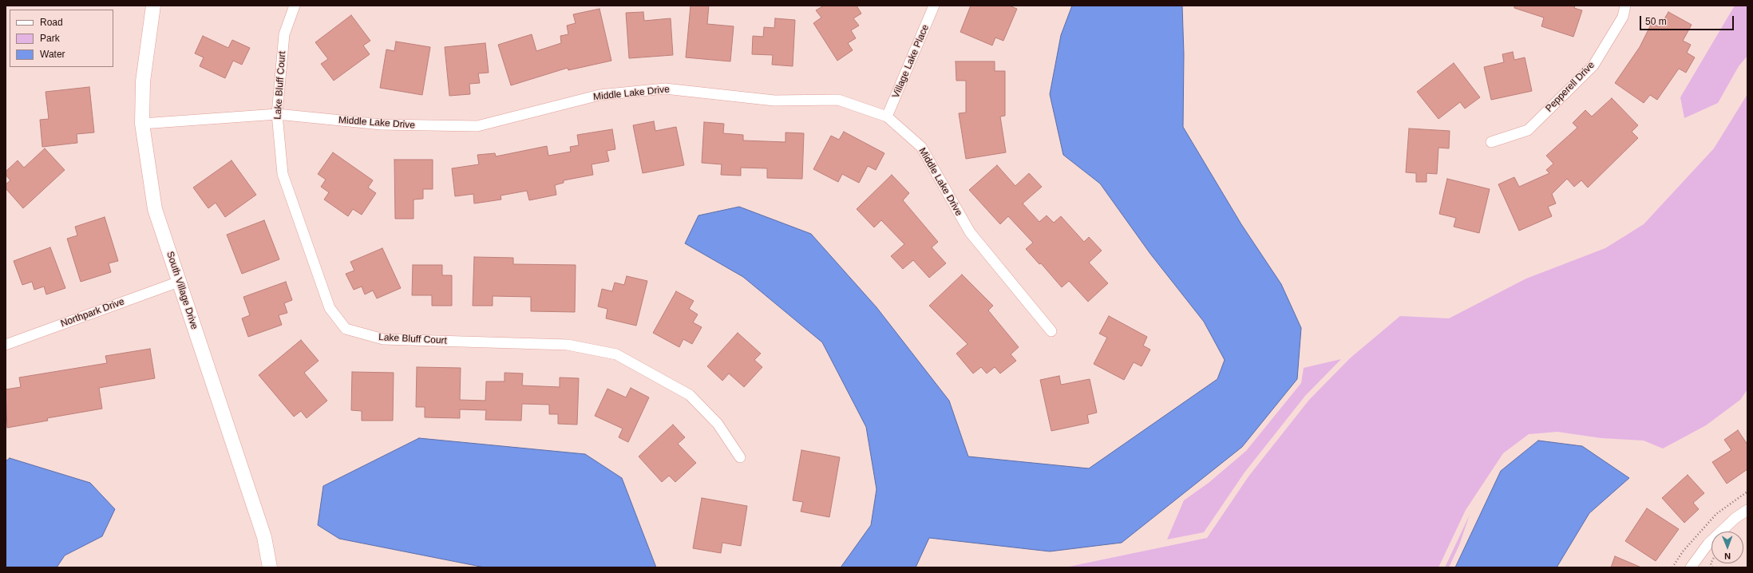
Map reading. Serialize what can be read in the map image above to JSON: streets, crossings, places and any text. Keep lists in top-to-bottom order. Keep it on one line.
{"streets":{"street":["Village Lake Place","Lake Bluff Court","Pepperell Drive","Middle Lake Drive","South Village Drive","Northpark Drive"]},"crossings":[["Village Lake Place","Middle Lake Drive"],["Lake Bluff Court","Middle Lake Drive"],["Middle Lake Drive","South Village Drive"],["South Village Drive","Northpark Drive"]],"legend":["Road","Park","Water"],"scale_bar":"50 m","north":"bottom"}
